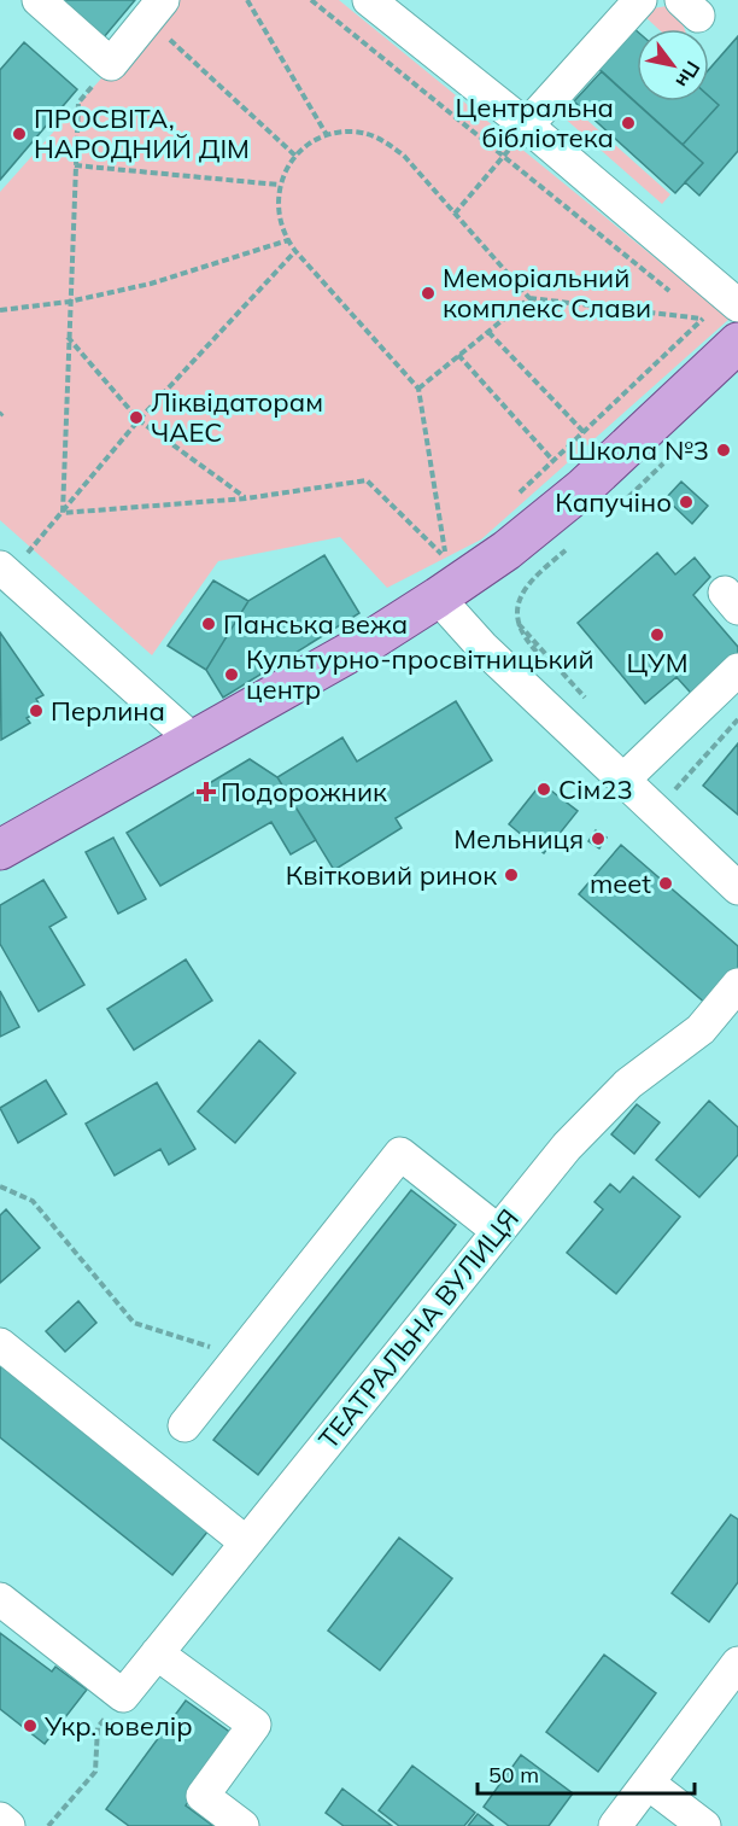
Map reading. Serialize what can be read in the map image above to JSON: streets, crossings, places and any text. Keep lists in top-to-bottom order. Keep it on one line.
{"streets":{"street":["ТЕАТРАЛЬНА ВУЛИЦЯ"]},"places":{"other":["Центральна бібліотека","ПРОСВІТА, НАРОДНИЙ ДІМ","Меморіальний комплекс Слави","Ліквідаторам ЧАЕС","Школа №3","Капучіно","Панська вежа","ЦУМ","Культурно-просвітницький центр","Перлина","Сім23","Мельниця","Квітковий ринок","meet","Укр. ювелір"],"health":["Подорожник"]},"scale_bar":"50 m","north":"bottom right"}
